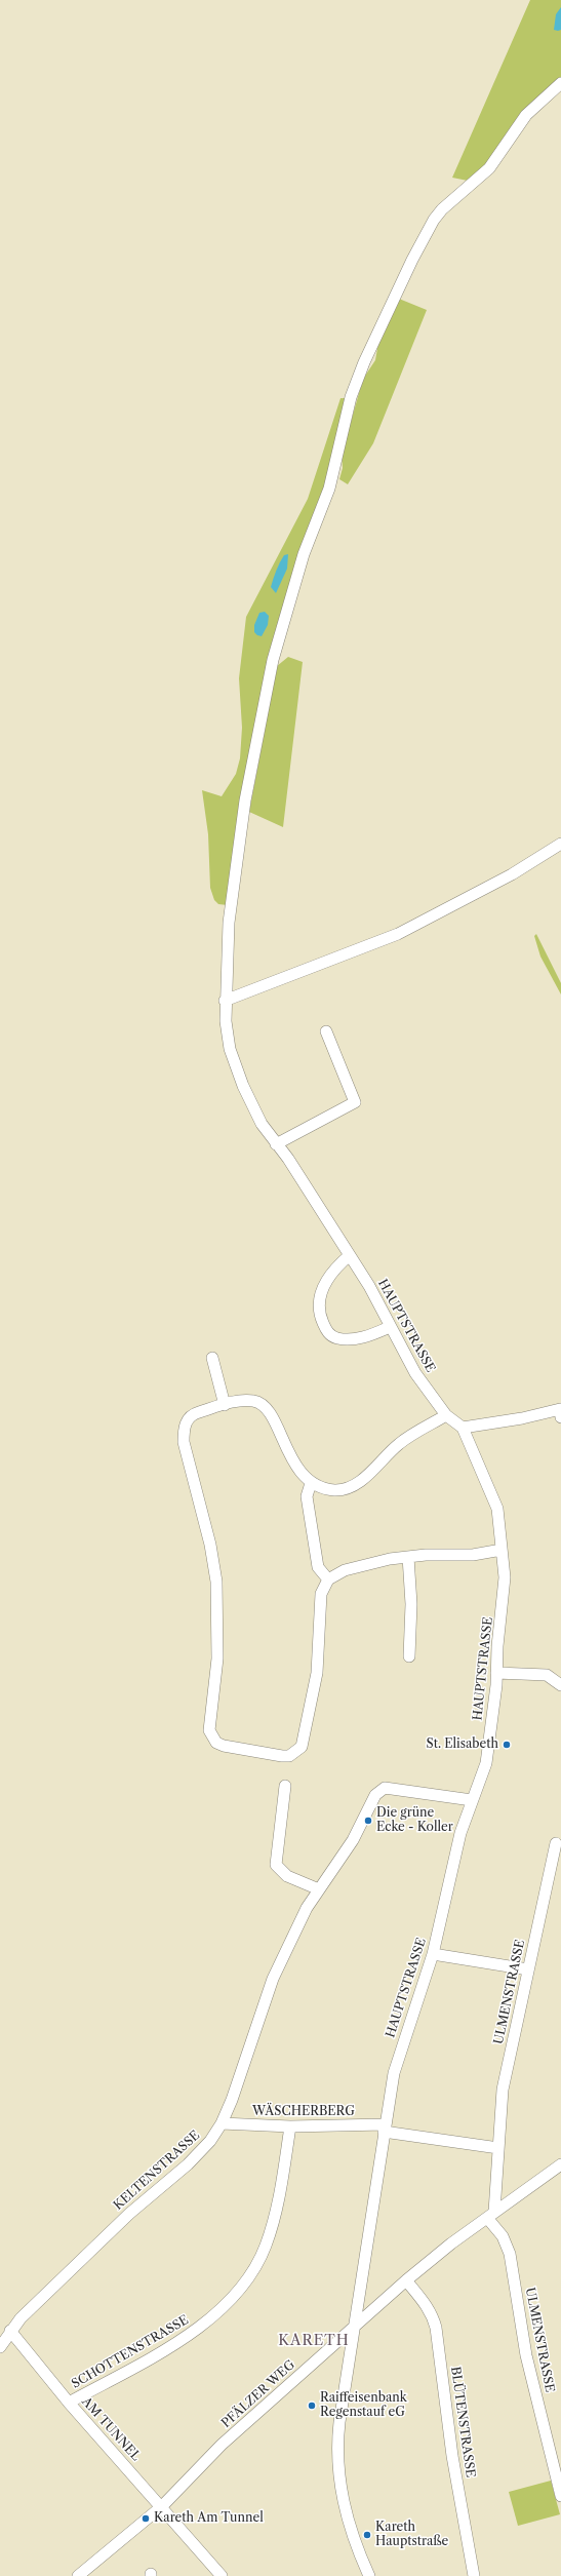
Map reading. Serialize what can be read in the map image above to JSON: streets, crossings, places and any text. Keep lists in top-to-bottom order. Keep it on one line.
{"streets":{"street":["HAUPTSTRASSE","ULMENSTRASSE","WÄSCHERBERG","KELTENSTRASSE","SCHOTTENSTRASSE","PFÄLZER WEG","BLÜTENSTRASSE","AM TUNNEL"]},"crossings":[["HAUPTSTRASSE","WÄSCHERBERG"],["HAUPTSTRASSE","KELTENSTRASSE"],["HAUPTSTRASSE","PFÄLZER WEG"],["ULMENSTRASSE","PFÄLZER WEG"],["WÄSCHERBERG","KELTENSTRASSE"],["WÄSCHERBERG","SCHOTTENSTRASSE"],["KELTENSTRASSE","AM TUNNEL"],["SCHOTTENSTRASSE","AM TUNNEL"],["PFÄLZER WEG","BLÜTENSTRASSE"],["PFÄLZER WEG","AM TUNNEL"]],"districts":["KARETH"],"places":["St. Elisabeth","Die grüne Ecke - Koller","Raiffeisenbank Regenstauf eG","Kareth Am Tunnel","Kareth Hauptstraße"]}
